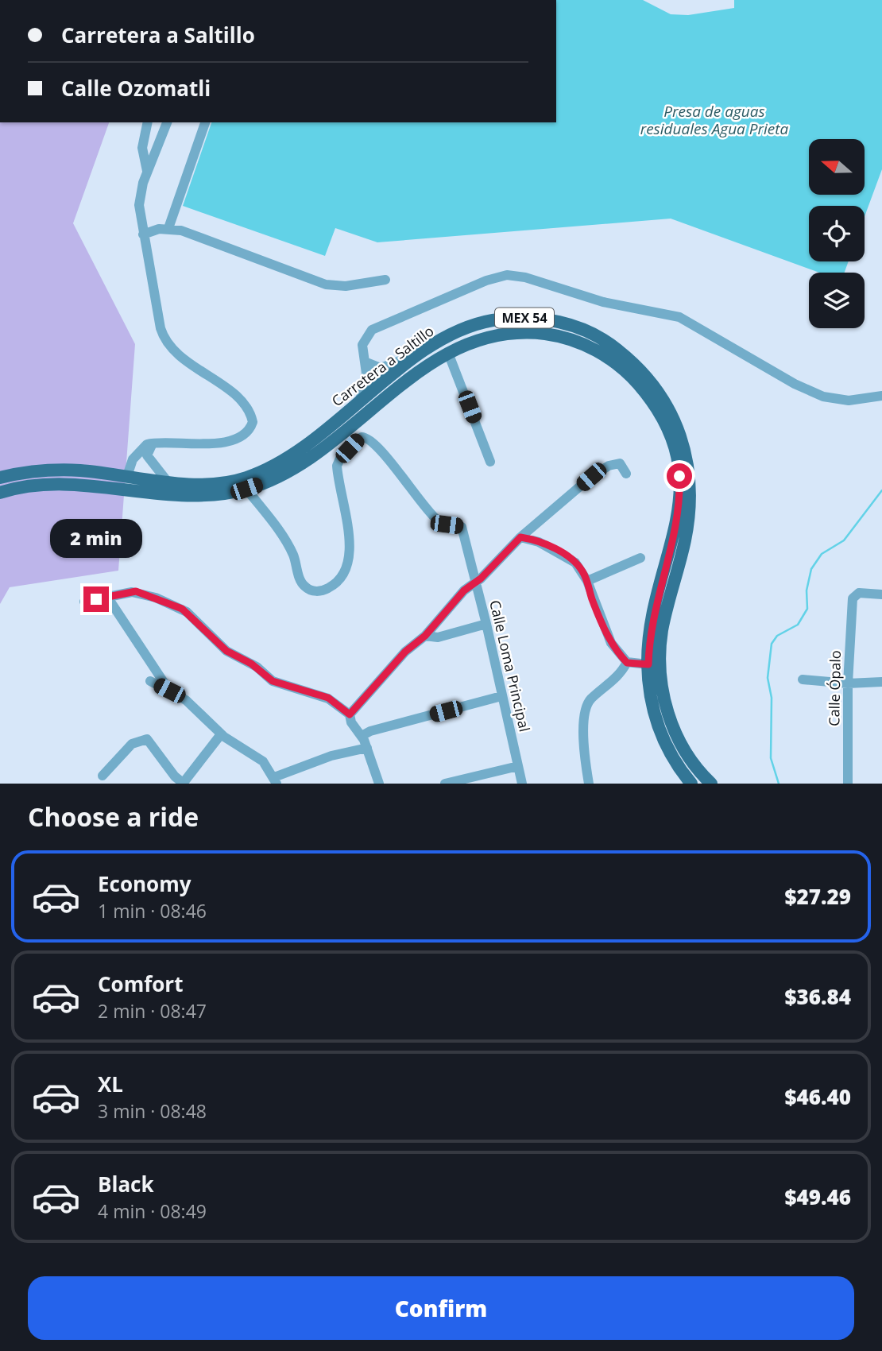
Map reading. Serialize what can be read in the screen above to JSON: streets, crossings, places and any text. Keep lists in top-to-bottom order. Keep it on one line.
{"streets":{"main road":["MEX 54","Carretera a Saltillo"],"street":["Calle Loma Principal","Calle Ópalo"]},"crossings":[["Carretera a Saltillo","Calle Loma Principal"]],"water":["Presa de aguas residuales Agua Prieta"],"north":"left","page":{"banner":["Carretera a Saltillo","Calle Ozomatli"],"bubble":"2 min","heading":"Choose a ride","list":[{"name":"Economy","note":"1 min · 08:46","value":"$27.29"},{"name":"Comfort","note":"2 min · 08:47","value":"$36.84"},{"name":"XL","note":"3 min · 08:48","value":"$46.40"},{"name":"Black","note":"4 min · 08:49","value":"$49.46"}],"buttons":"Confirm"}}
